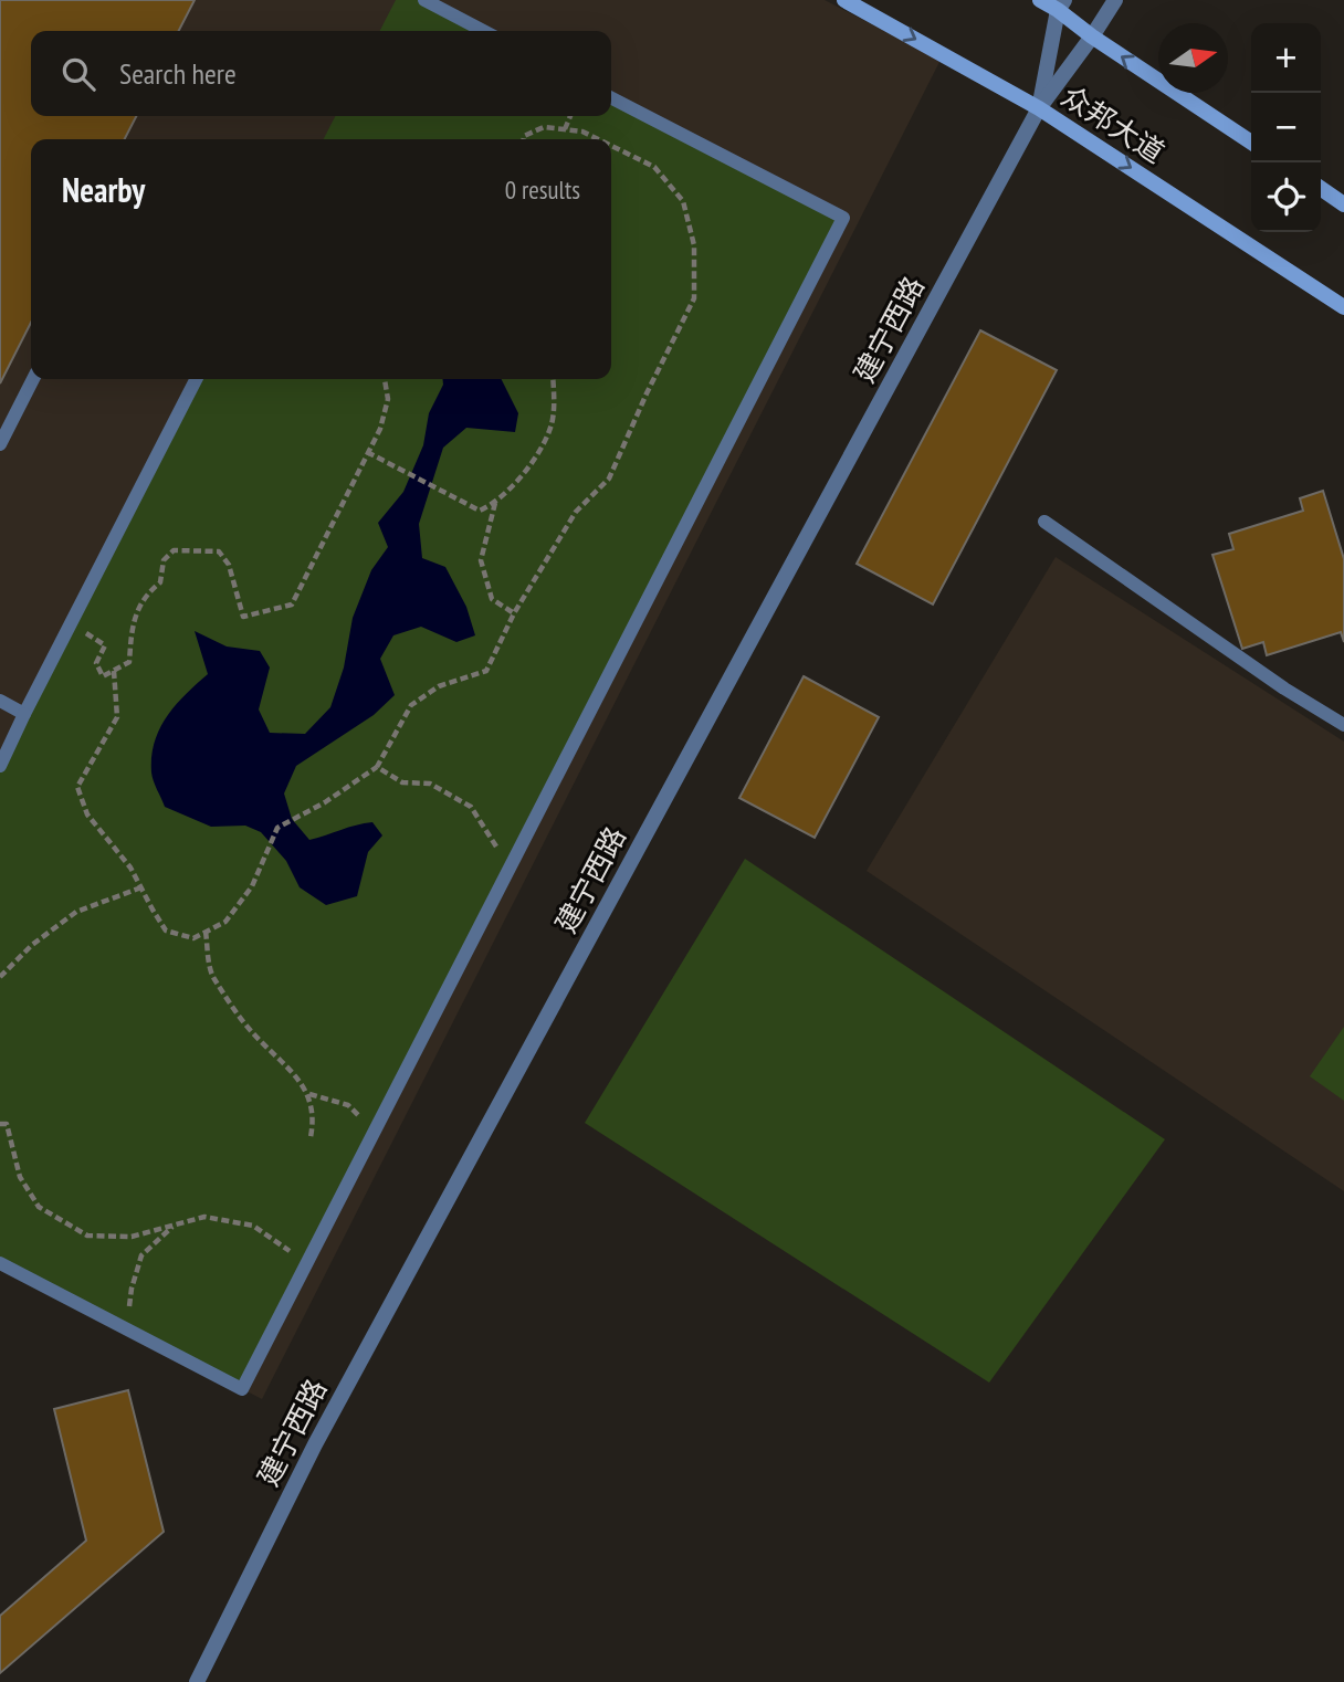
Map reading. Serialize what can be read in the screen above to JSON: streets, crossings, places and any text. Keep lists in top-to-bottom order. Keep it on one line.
{"streets":{"main road":["众邦大道"],"street":["建宁西路"]},"crossings":[["众邦大道","建宁西路"]],"north":"right","page":{"map_buttons":["+","−"],"search":"Search here","heading":["Nearby","0 results"]}}
